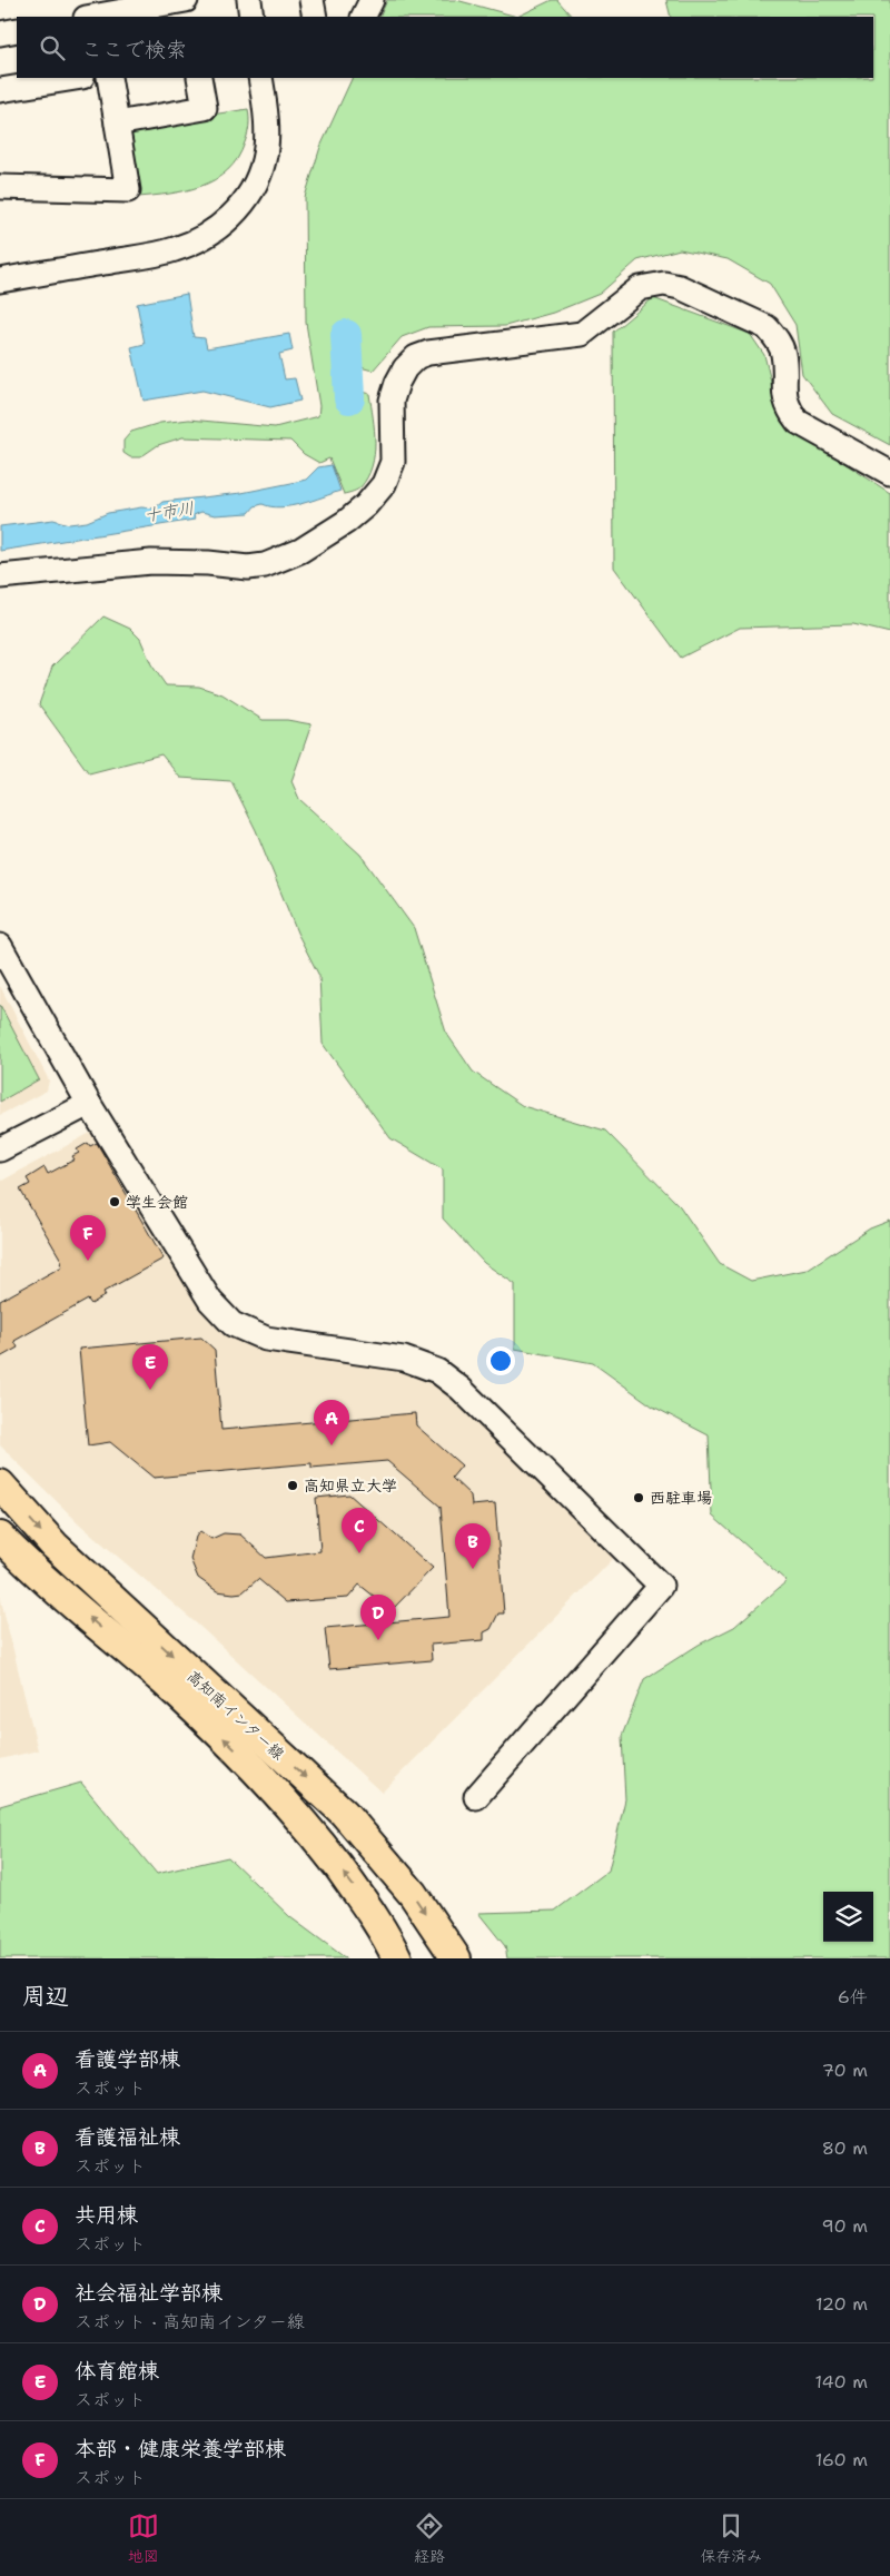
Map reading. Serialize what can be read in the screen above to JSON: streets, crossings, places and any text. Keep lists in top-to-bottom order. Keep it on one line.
{"streets":{"main road":["高知南インター線"]},"water":["十市川"],"places":["学生会館","高知県立大学","西駐車場"],"page":{"search":"ここで検索","pins":["F","E","A","C","B","D"],"heading":["周辺","6件"],"list":[{"mark":"A","name":"看護学部棟","note":"スポット","value":"70 m"},{"mark":"B","name":"看護福祉棟","note":"スポット","value":"80 m"},{"mark":"C","name":"共用棟","note":"スポット","value":"90 m"},{"mark":"D","name":"社会福祉学部棟","note":"スポット · 高知南インター線","value":"120 m"},{"mark":"E","name":"体育館棟","note":"スポット","value":"140 m"},{"mark":"F","name":"本部・健康栄養学部棟","note":"スポット","value":"160 m"}],"nav":["地図","経路","保存済み"]}}
